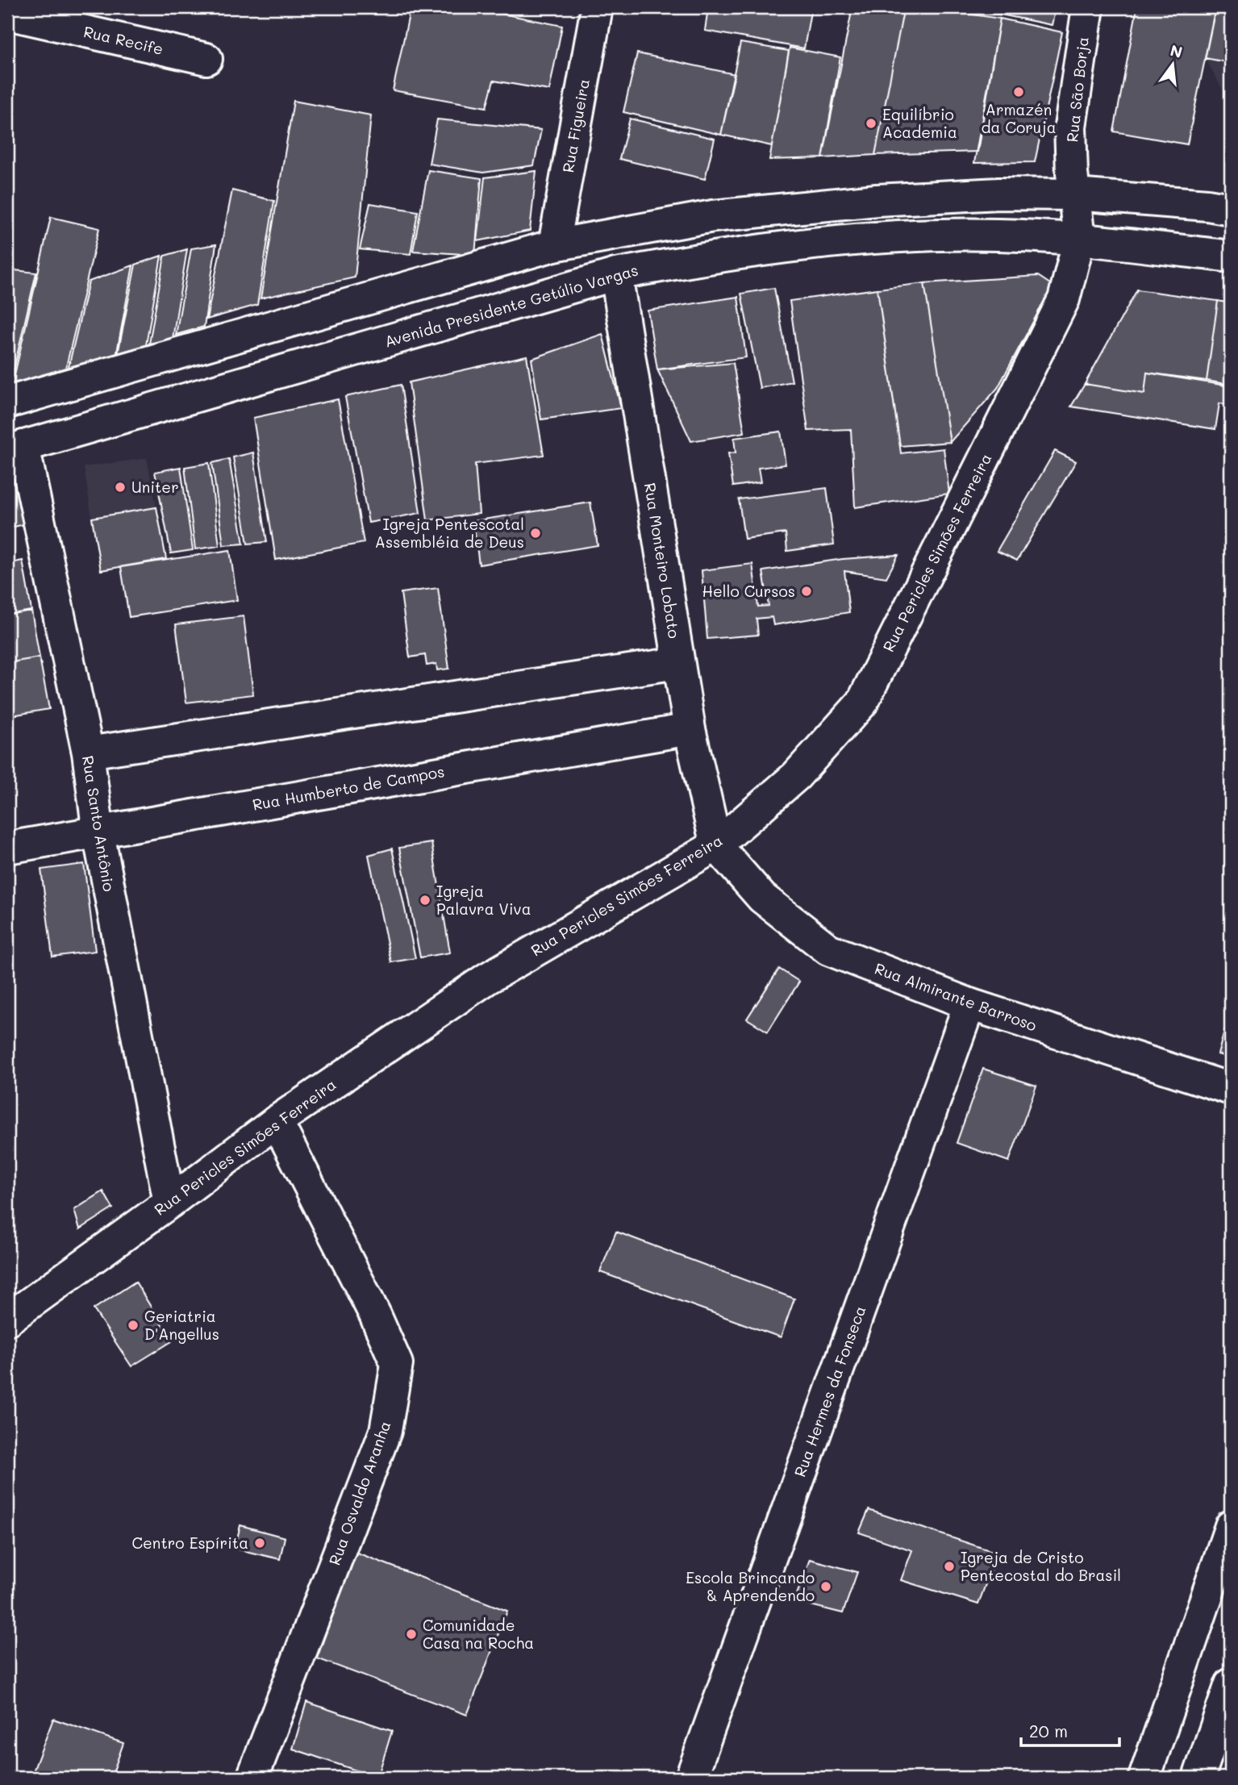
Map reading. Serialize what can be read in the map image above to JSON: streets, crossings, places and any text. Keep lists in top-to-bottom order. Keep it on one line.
{"streets":{"street":["Rua Recife","Rua São Borja","Rua Figueira","Avenida Presidente Getúlio Vargas","Rua Pericles Simões Ferreira","Rua Monteiro Lobato","Rua Humberto de Campos","Rua Santo Antônio","Rua Almirante Barroso","Rua Hermes da Fonseca","Rua Osvaldo Aranha"]},"crossings":[["Rua São Borja","Avenida Presidente Getúlio Vargas"],["Rua São Borja","Rua Pericles Simões Ferreira"],["Avenida Presidente Getúlio Vargas","Rua Pericles Simões Ferreira"],["Avenida Presidente Getúlio Vargas","Rua Monteiro Lobato"],["Avenida Presidente Getúlio Vargas","Rua Santo Antônio"],["Rua Pericles Simões Ferreira","Rua Monteiro Lobato"],["Rua Pericles Simões Ferreira","Rua Santo Antônio"],["Rua Pericles Simões Ferreira","Rua Almirante Barroso"],["Rua Pericles Simões Ferreira","Rua Osvaldo Aranha"],["Rua Monteiro Lobato","Rua Humberto de Campos"],["Rua Monteiro Lobato","Rua Almirante Barroso"],["Rua Humberto de Campos","Rua Santo Antônio"],["Rua Almirante Barroso","Rua Hermes da Fonseca"]],"places":["Armazén da Coruja","Equilíbrio Academia","Uniter","Igreja Pentescotal Assembléia de Deus","Hello Cursos","Igreja Palavra Viva","Geriatria D'Angellus","Centro Espírita","Igreja de Cristo Pentecostal do Brasil","Escola Brincando & Aprendendo","Comunidade Casa na Rocha"],"scale_bar":"20 m","north":"top"}
